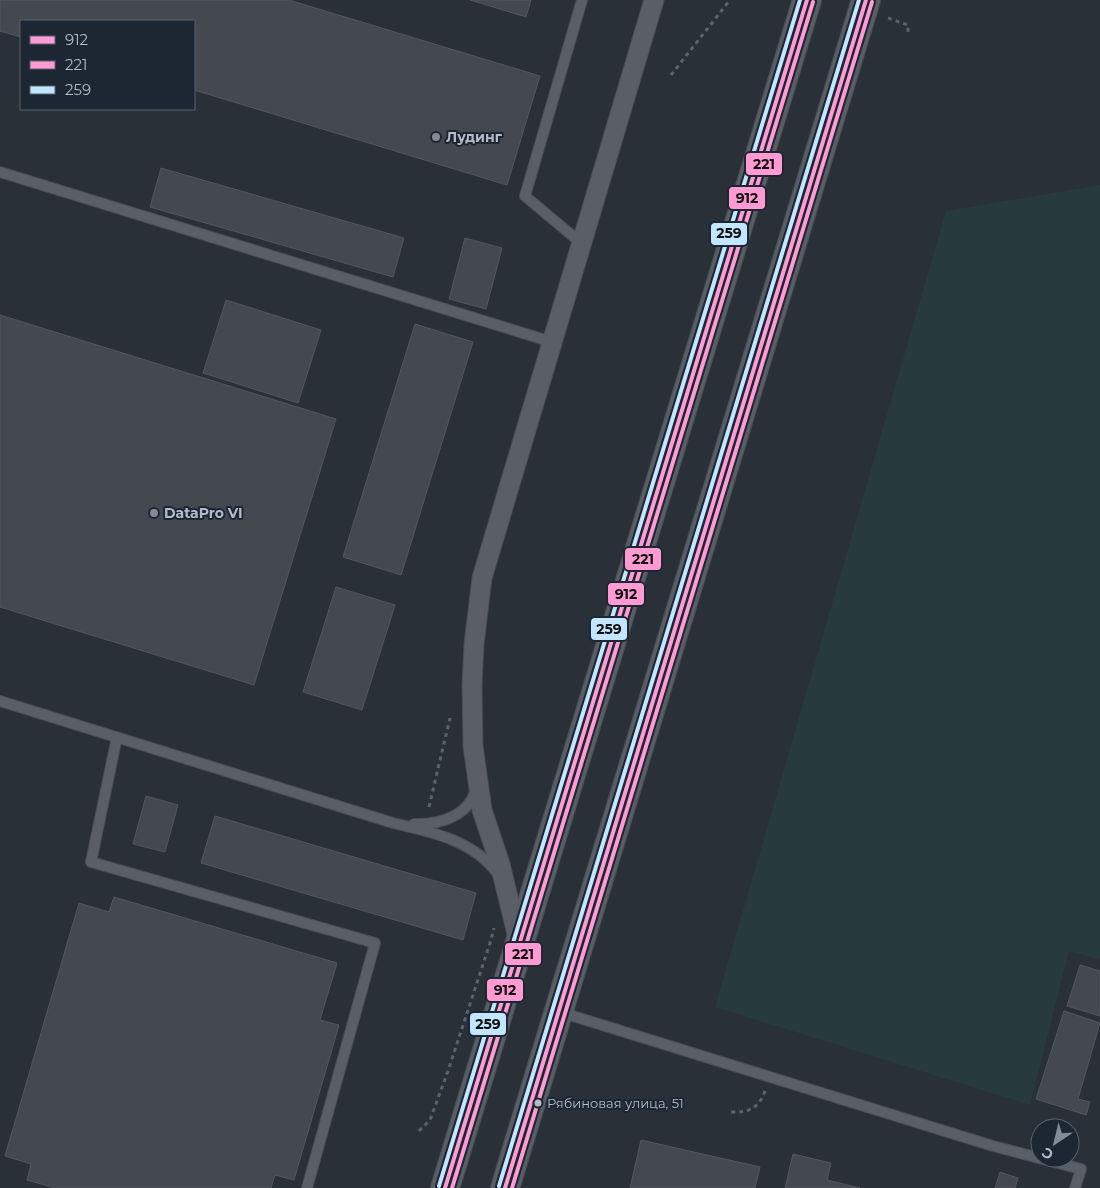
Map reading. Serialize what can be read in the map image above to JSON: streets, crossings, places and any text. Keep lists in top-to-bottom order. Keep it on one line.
{"places":["Лудинг","DataPro VI","Рябиновая улица, 51"],"lines":["transit line 912","transit line 259","transit line 221"],"legend":["912","221","259"],"north":"bottom left"}
